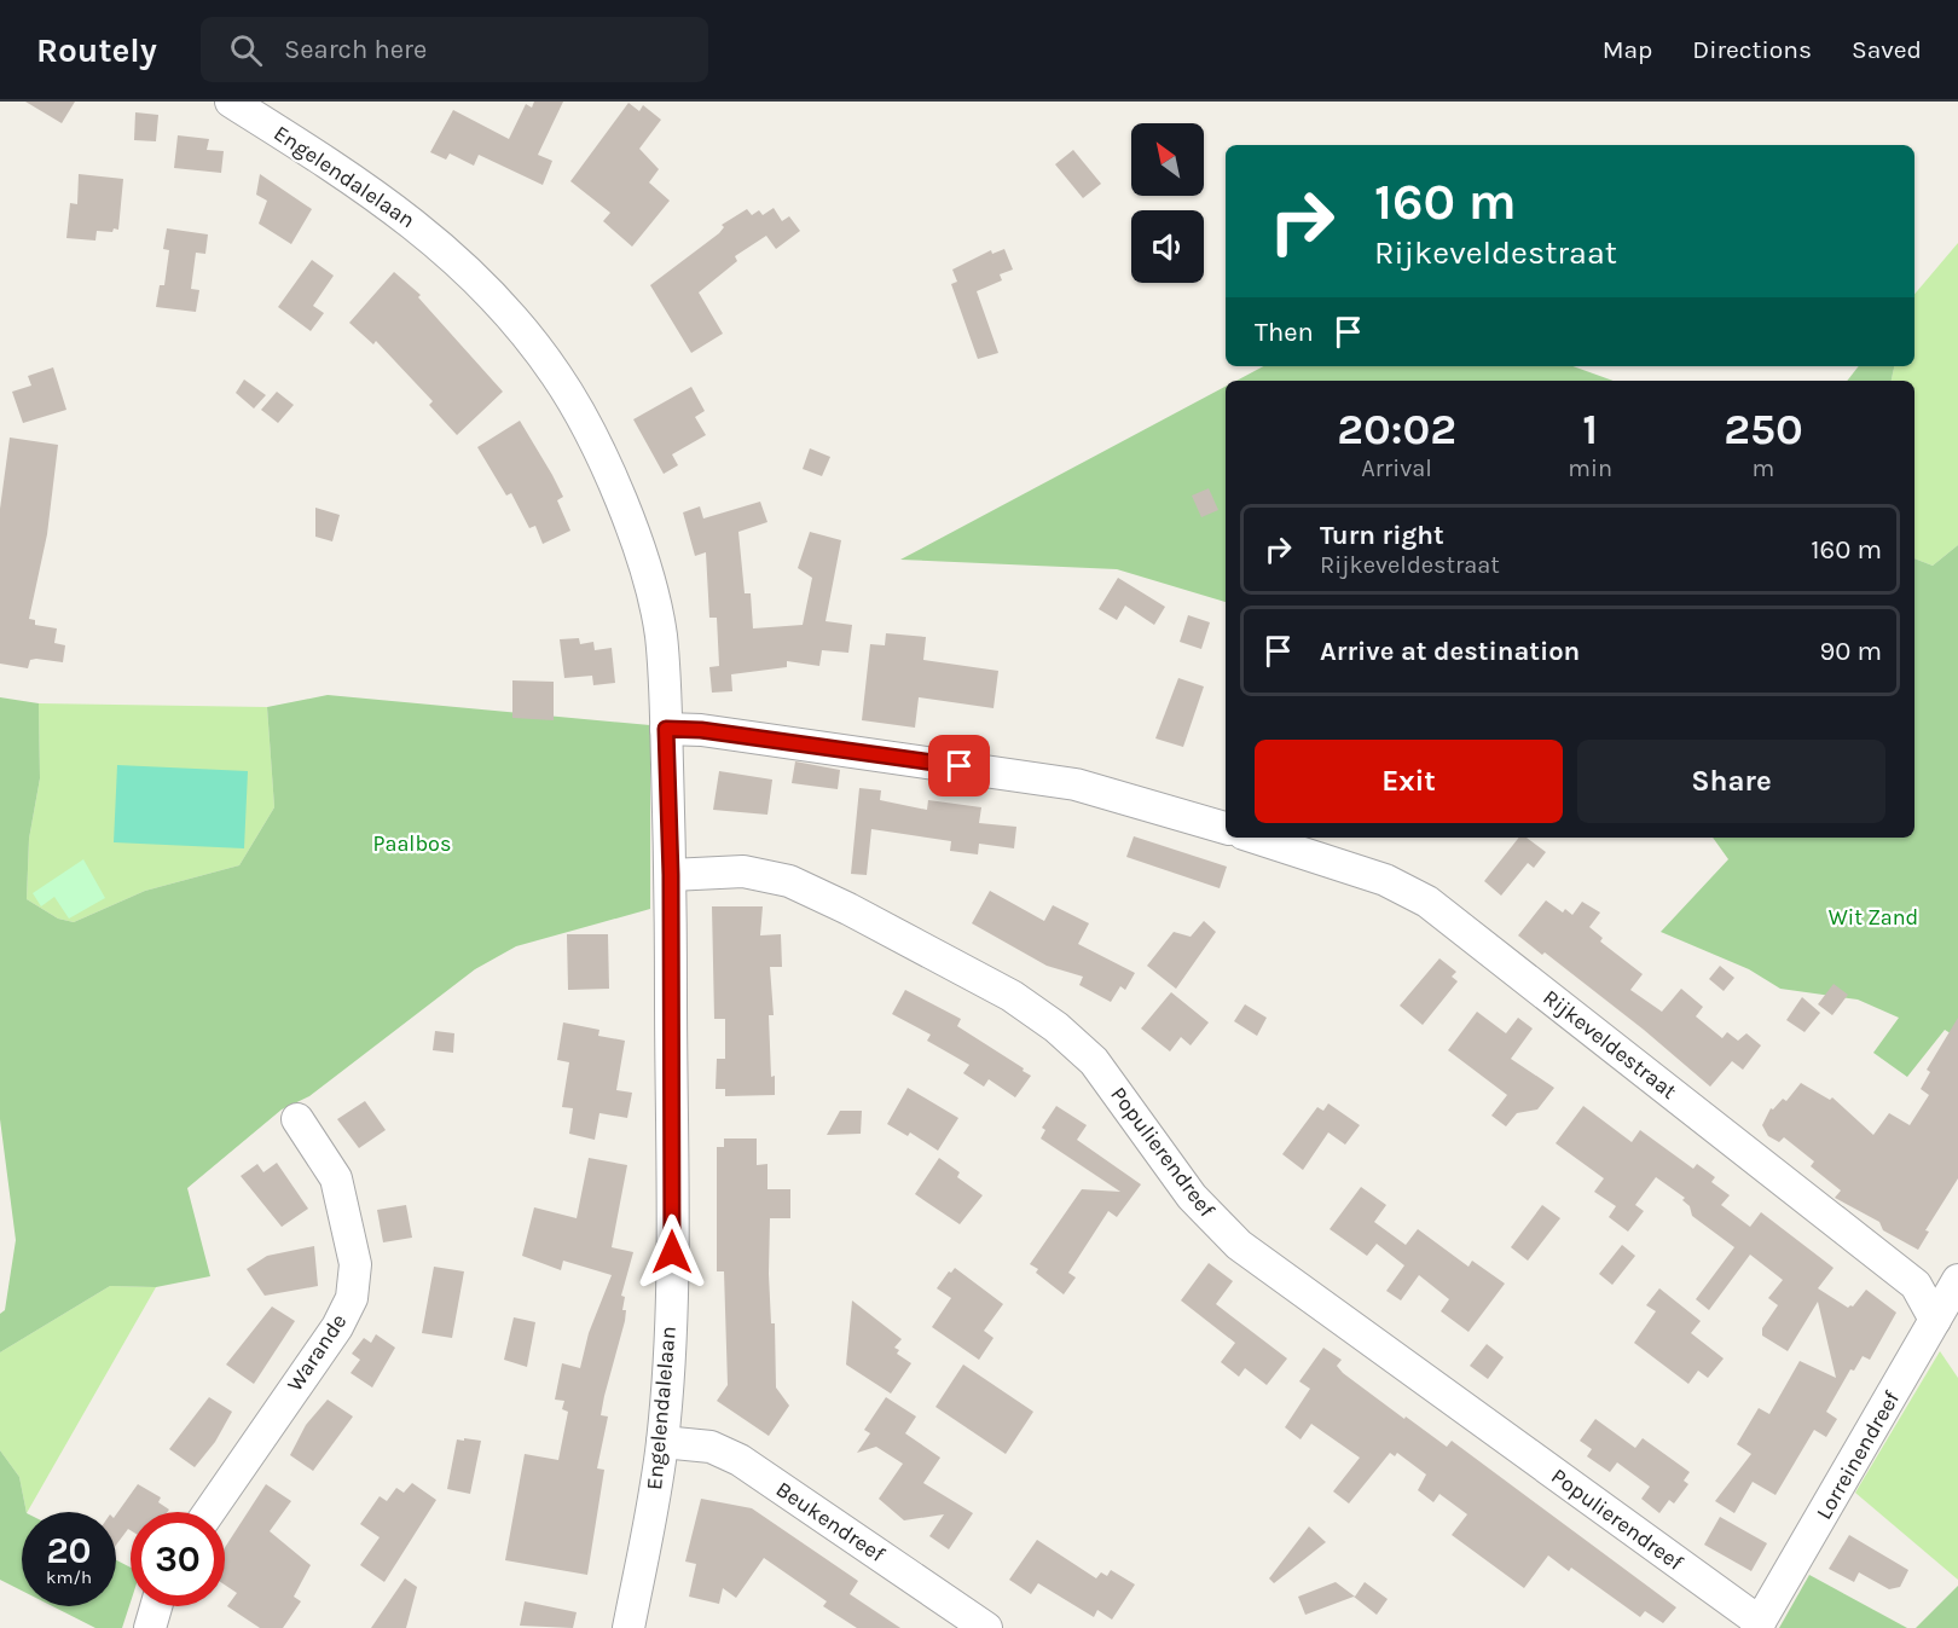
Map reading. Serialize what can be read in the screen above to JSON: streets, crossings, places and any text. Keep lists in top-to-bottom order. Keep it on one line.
{"streets":{"street":["Engelendalelaan","Rijkeveldestraat","Populierendreef","Warande","Lorreinendreef","Beukendreef"]},"crossings":[["Engelendalelaan","Populierendreef"],["Engelendalelaan","Beukendreef"],["Rijkeveldestraat","Lorreinendreef"],["Populierendreef","Lorreinendreef"]],"parks":["Paalbos","Wit Zand"],"north":"top left","page":{"header":"Routely","search":"Search here","nav":["Map","Directions","Saved"],"turn":["160 m","Rijkeveldestraat"],"then":"Then","eta":["20:02","Arrival","1","min","250","m"],"list":[{"name":"Turn right","note":"Rijkeveldestraat","value":"160 m"},{"name":"Arrive at destination","value":"90 m"}],"buttons":["Exit","Share"],"speed":"20 km/h","limit":"30"}}
